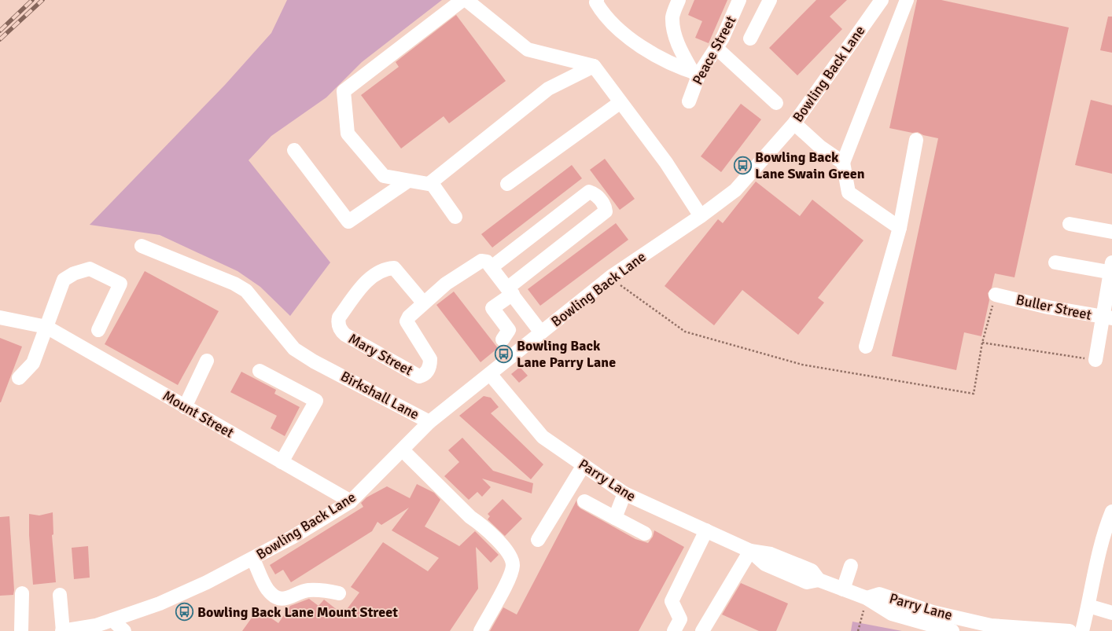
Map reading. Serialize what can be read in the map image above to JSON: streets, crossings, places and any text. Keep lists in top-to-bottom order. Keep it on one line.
{"streets":{"street":["Peace Street","Bowling Back Lane","Buller Street","Mary Street","Birkshall Lane","Mount Street","Parry Lane"]},"crossings":[["Bowling Back Lane","Birkshall Lane"],["Bowling Back Lane","Mount Street"],["Bowling Back Lane","Parry Lane"]],"places":{"bus stop":["Bowling Back Lane Swain Green","Bowling Back Lane Parry Lane","Bowling Back Lane Mount Street"]}}
